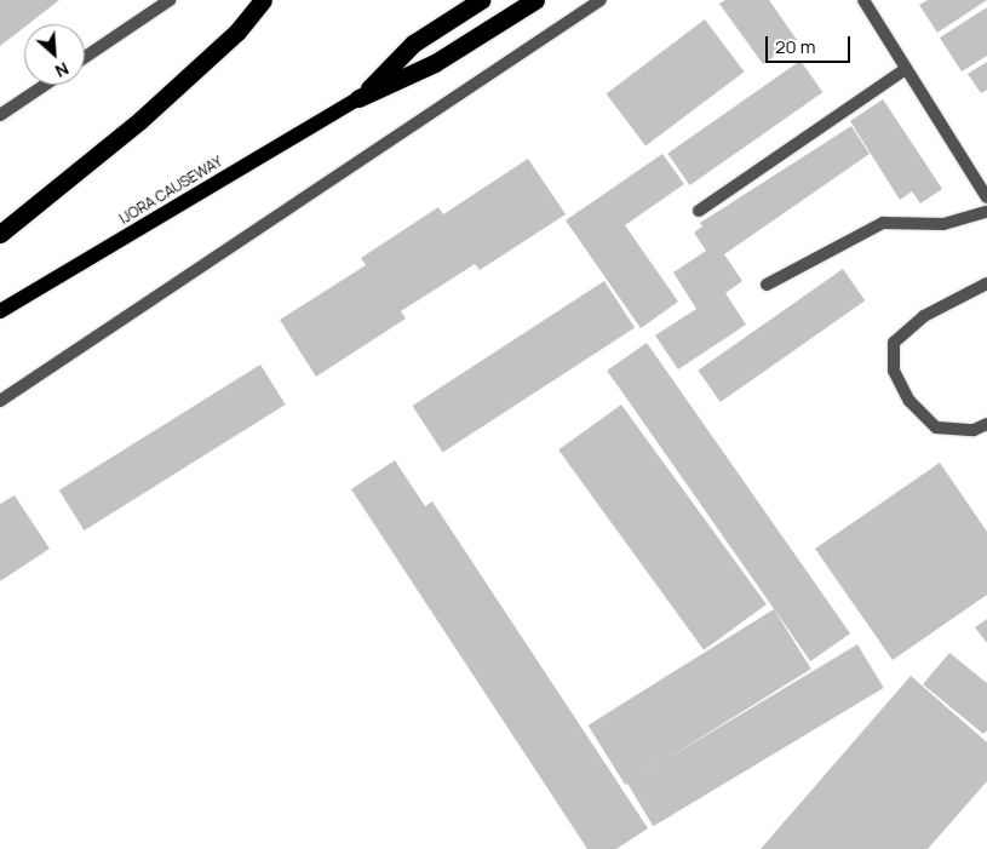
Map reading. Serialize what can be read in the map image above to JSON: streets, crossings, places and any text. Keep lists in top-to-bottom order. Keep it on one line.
{"streets":{"main road":["IJORA CAUSEWAY"]},"scale_bar":"20 m","north":"bottom right"}
